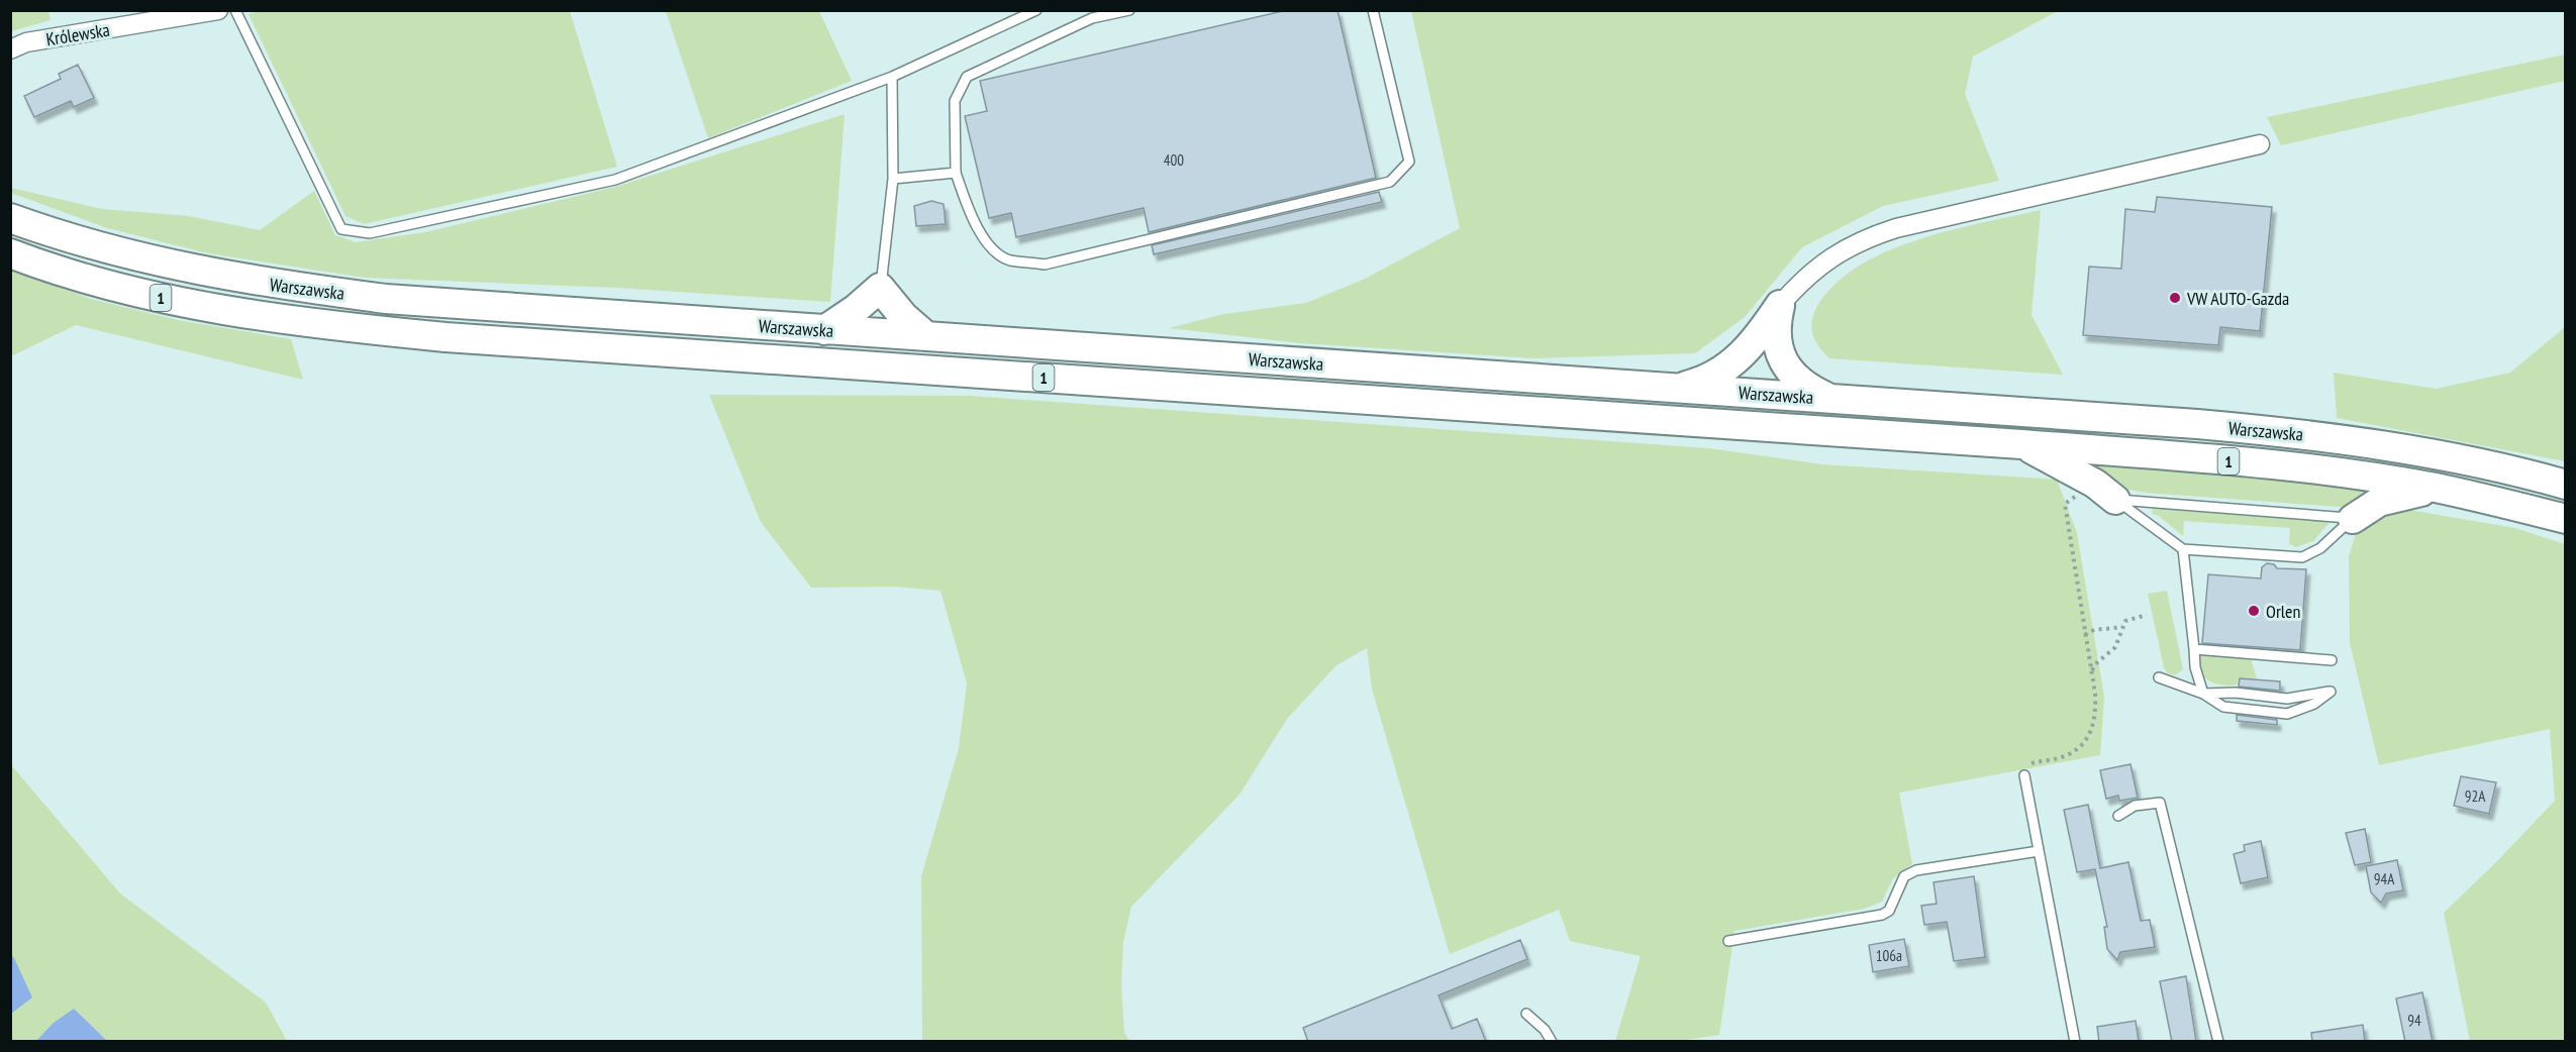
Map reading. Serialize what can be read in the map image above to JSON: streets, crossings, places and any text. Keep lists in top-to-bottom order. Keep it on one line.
{"streets":{"main road":["Warszawska","1"],"street":["Królewska"]},"places":["VW AUTO-Gazda","Orlen"],"house_numbers":["400","92A","94A","106a","94"]}
